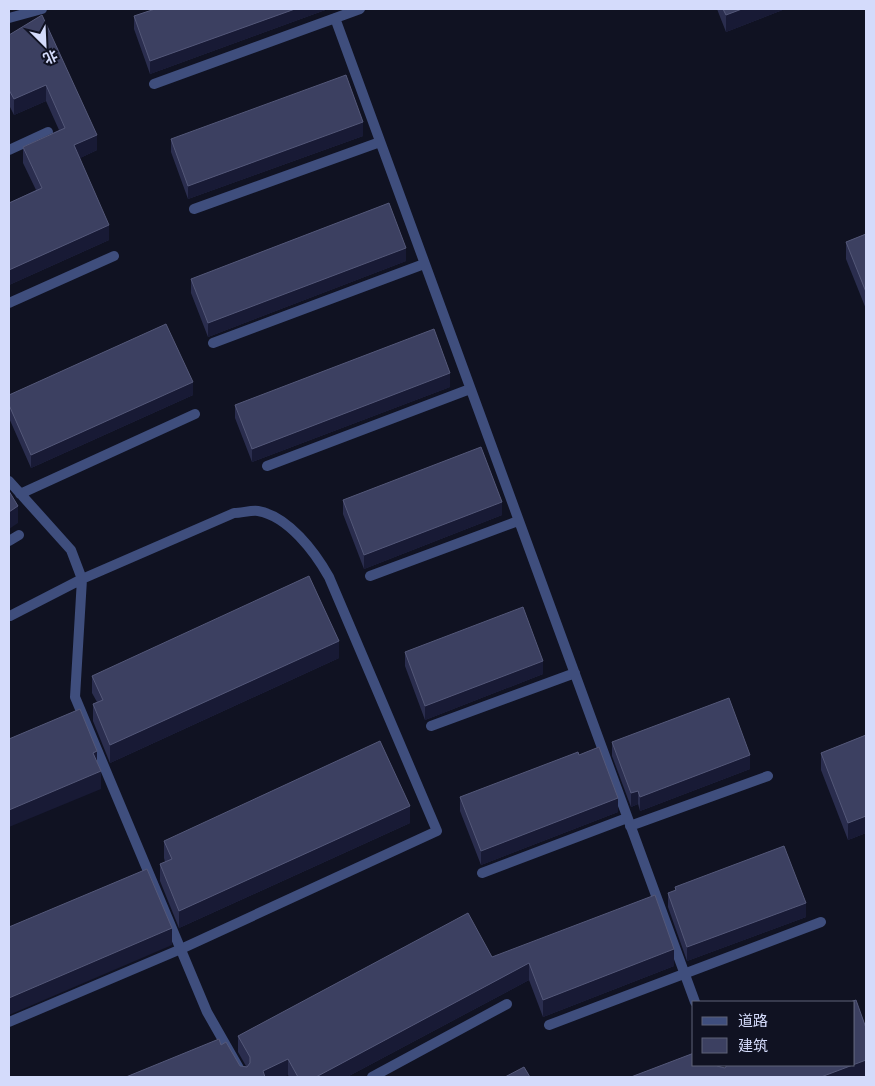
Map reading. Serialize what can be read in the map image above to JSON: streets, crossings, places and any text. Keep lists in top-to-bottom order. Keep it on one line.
{"legend":["道路","建筑"],"north":"bottom right"}
